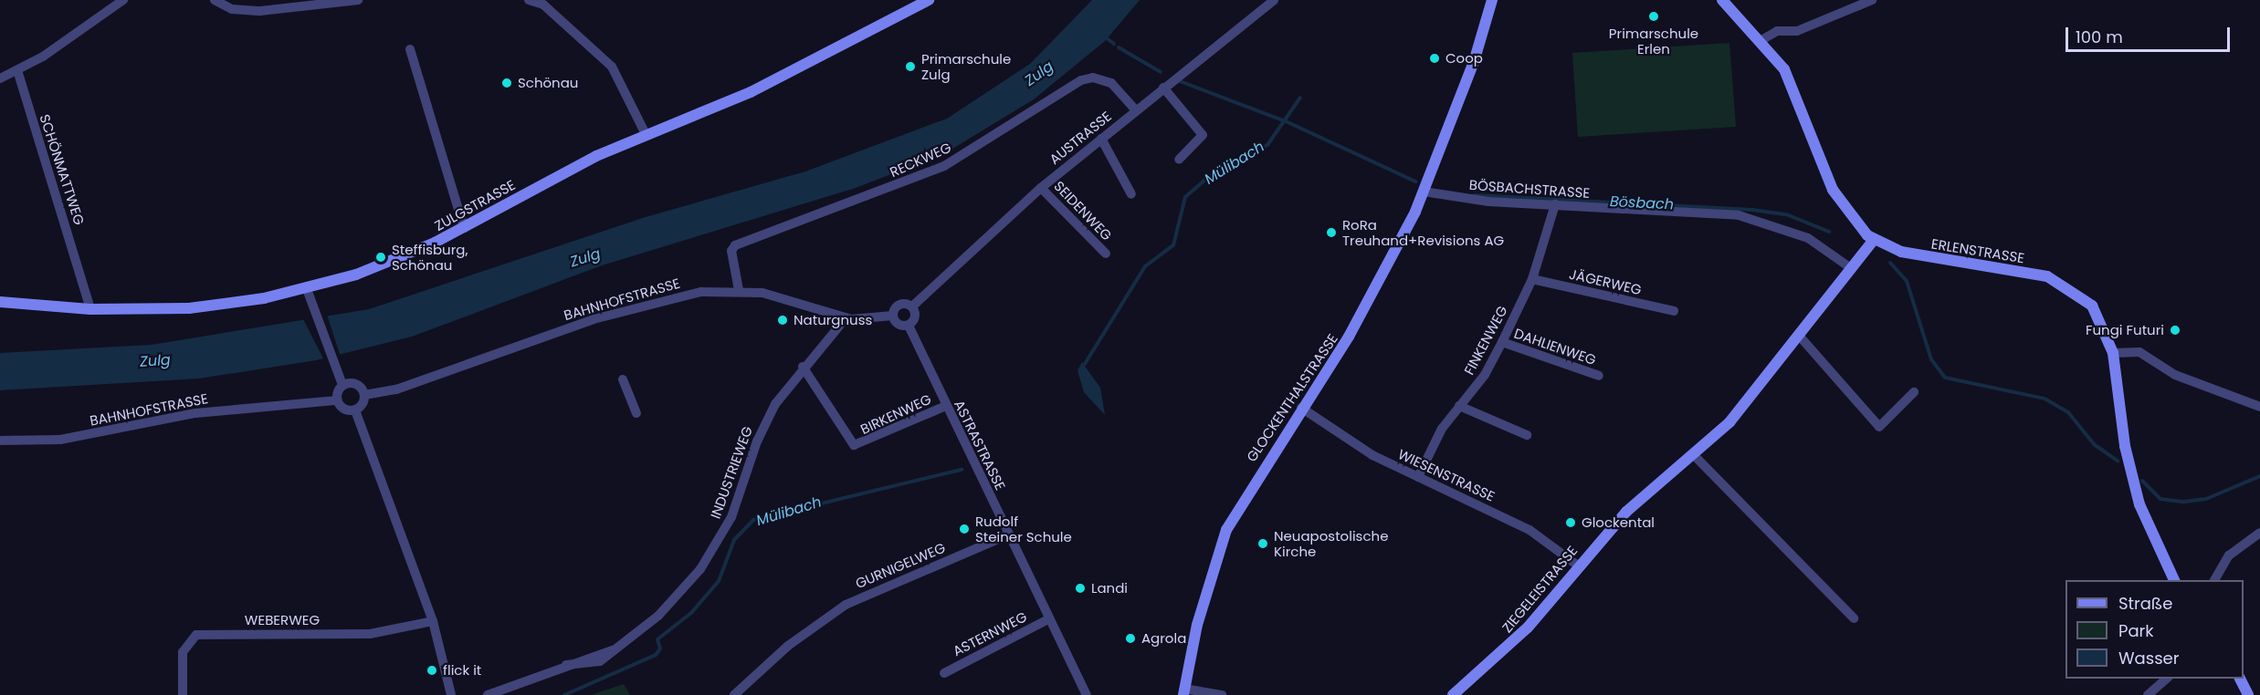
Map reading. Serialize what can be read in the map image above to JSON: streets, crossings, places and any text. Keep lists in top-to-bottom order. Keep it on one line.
{"streets":{"street":["AUSTRASSE","RECKWEG","SCHÖNMATTWEG","BÖSBACHSTRASSE","ZULGSTRASSE","SEIDENWEG","ERLENSTRASSE","JÄGERWEG","BAHNHOFSTRASSE","FINKENWEG","DAHLIENWEG","GLOCKENTHALSTRASSE","BIRKENWEG","ASTRASTRASSE","INDUSTRIEWEG","WIESENSTRASSE","GURNIGELWEG","ZIEGELEISTRASSE","WEBERWEG","ASTERNWEG"]},"crossings":[["AUSTRASSE","RECKWEG"],["AUSTRASSE","SEIDENWEG"],["AUSTRASSE","BAHNHOFSTRASSE"],["AUSTRASSE","ASTRASTRASSE"],["RECKWEG","BAHNHOFSTRASSE"],["SCHÖNMATTWEG","ZULGSTRASSE"],["BÖSBACHSTRASSE","FINKENWEG"],["BÖSBACHSTRASSE","GLOCKENTHALSTRASSE"],["BÖSBACHSTRASSE","ZIEGELEISTRASSE"],["ERLENSTRASSE","ZIEGELEISTRASSE"],["JÄGERWEG","FINKENWEG"],["BAHNHOFSTRASSE","ASTRASTRASSE"],["BAHNHOFSTRASSE","INDUSTRIEWEG"],["FINKENWEG","DAHLIENWEG"],["FINKENWEG","WIESENSTRASSE"],["GLOCKENTHALSTRASSE","WIESENSTRASSE"],["BIRKENWEG","ASTRASTRASSE"],["BIRKENWEG","INDUSTRIEWEG"],["ASTRASTRASSE","GURNIGELWEG"],["ASTRASTRASSE","ASTERNWEG"],["WIESENSTRASSE","ZIEGELEISTRASSE"]],"water":["Zulg","Mülibach","Bösbach"],"places":["Primarschule Erlen","Coop","Primarschule Zulg","Schönau","RoRa Treuhand+Revisions AG","Steffisburg, Schönau","Naturgnuss","Fungi Futuri","Glockental","Rudolf Steiner Schule","Neuapostolische Kirche","Landi","Agrola","flick it"],"legend":["Straße","Park","Wasser"],"scale_bar":"100 m"}
